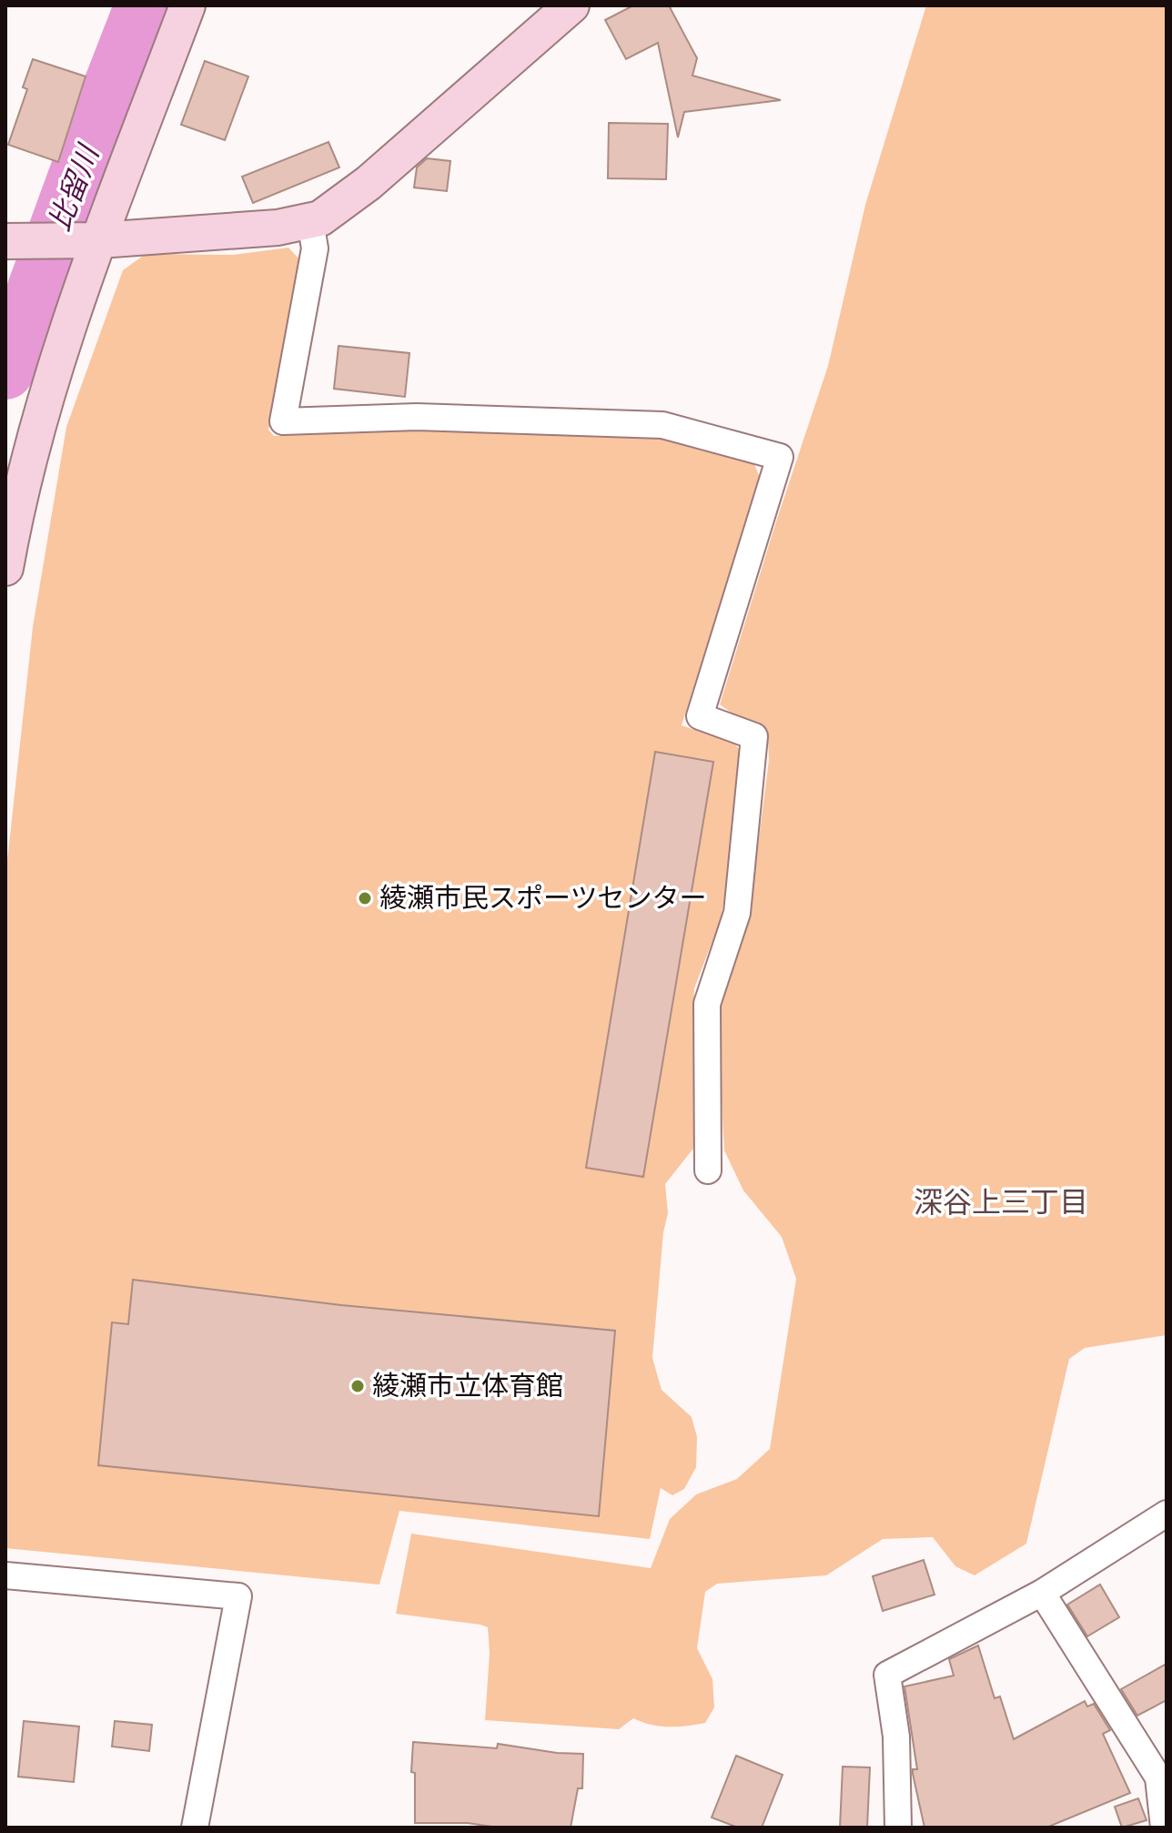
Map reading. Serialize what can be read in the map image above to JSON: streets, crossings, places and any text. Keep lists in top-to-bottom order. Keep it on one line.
{"districts":["深谷上三丁目"],"water":["比留川"],"places":["綾瀬市民スポーツセンター","綾瀬市立体育館"]}
